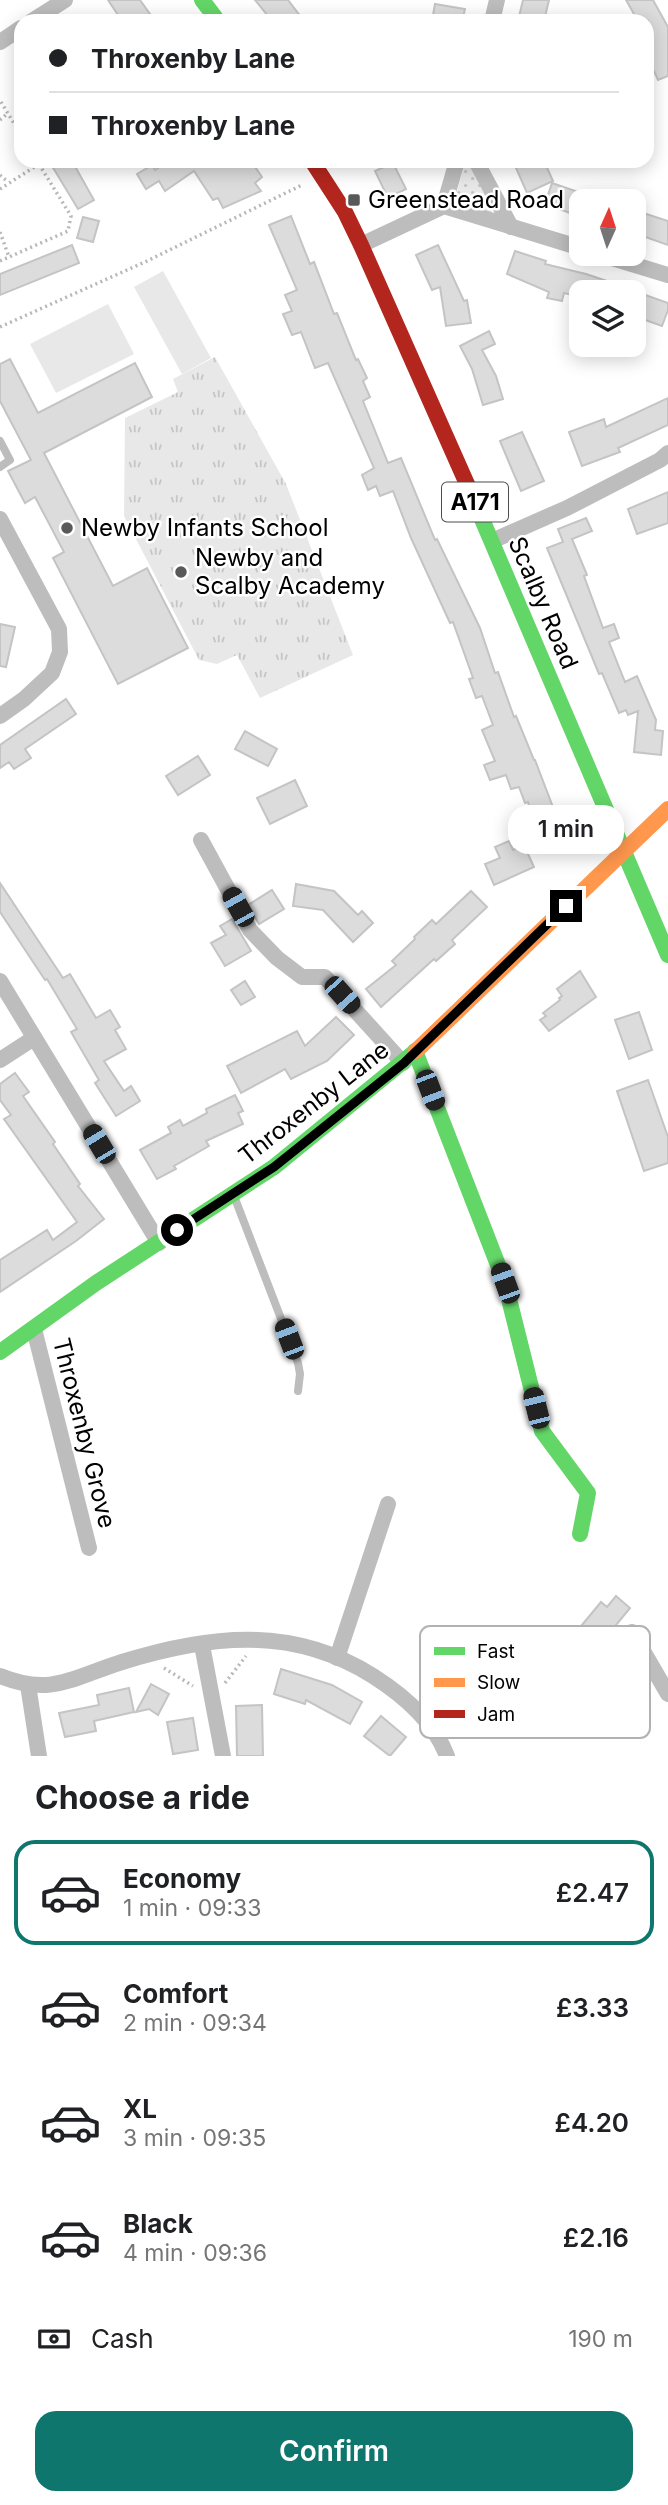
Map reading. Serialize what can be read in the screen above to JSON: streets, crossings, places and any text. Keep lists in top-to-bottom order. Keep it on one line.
{"streets":{"main road":["A171","Scalby Road","Throxenby Lane"],"street":["Throxenby Grove"]},"crossings":[["Scalby Road","Throxenby Lane"],["Throxenby Lane","Throxenby Grove"]],"places":{"transit":["Greenstead Road"],"other":["Newby Infants School","Newby and Scalby Academy"]},"legend":["Fast","Slow","Jam"],"north":"top","page":{"banner":["Throxenby Lane","Throxenby Lane"],"bubble":"1 min","heading":"Choose a ride","list":[{"name":"Economy","note":"1 min · 09:33","value":"£2.47"},{"name":"Comfort","note":"2 min · 09:34","value":"£3.33"},{"name":"XL","note":"3 min · 09:35","value":"£4.20"},{"name":"Black","note":"4 min · 09:36","value":"£2.16"}],"pay":["Cash","190 m"],"buttons":"Confirm"}}
